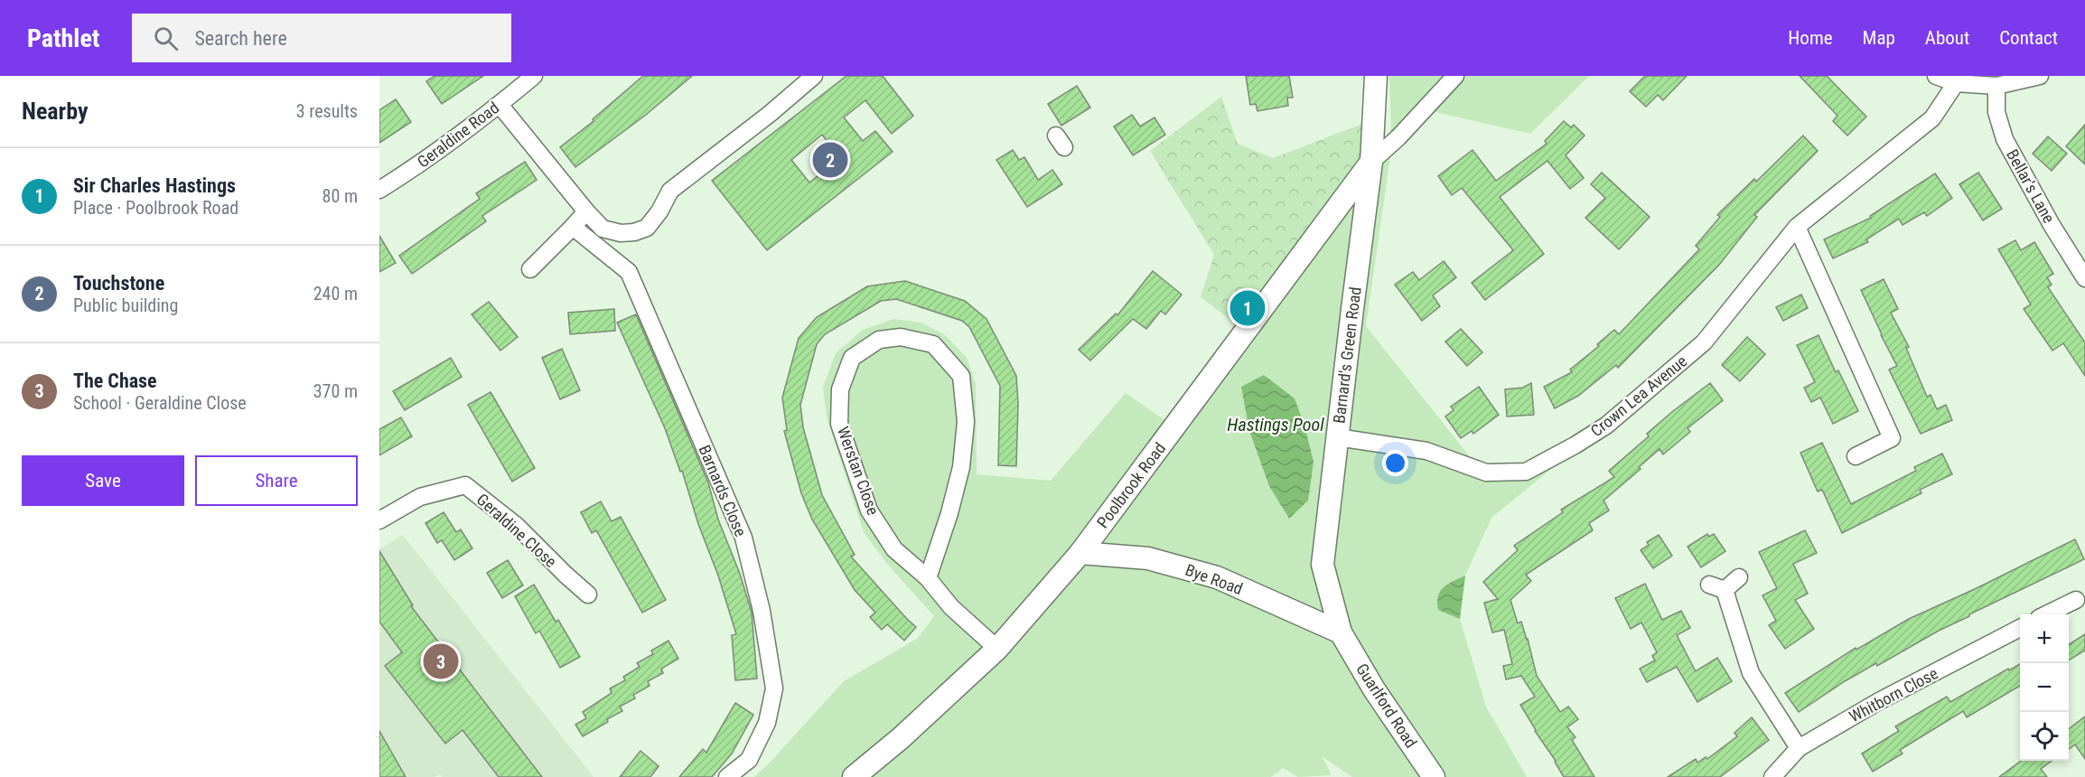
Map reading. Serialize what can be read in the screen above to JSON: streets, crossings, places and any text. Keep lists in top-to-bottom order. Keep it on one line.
{"streets":{"main road":["Barnard's Green Road","Poolbrook Road","Bye Road","Guarlford Road"],"street":["Geraldine Road","Bellar's Lane","Crown Lea Avenue","Werstan Close","Barnards Close","Geraldine Close","Whitborn Close"]},"crossings":[["Barnard's Green Road","Crown Lea Avenue"],["Barnard's Green Road","Poolbrook Road"],["Barnard's Green Road","Bye Road"],["Barnard's Green Road","Guarlford Road"],["Werstan Close","Poolbrook Road"],["Poolbrook Road","Bye Road"],["Bye Road","Guarlford Road"]],"water":["Hastings Pool"],"page":{"header":"Pathlet","search":"Search here","nav":["Home","Map","About","Contact"],"heading":["Nearby","3 results"],"pins":["2","1","3"],"list":[{"mark":"1","name":"Sir Charles Hastings","note":"Place · Poolbrook Road","value":"80 m"},{"mark":"2","name":"Touchstone","note":"Public building","value":"240 m"},{"mark":"3","name":"The Chase","note":"School · Geraldine Close","value":"370 m"}],"buttons":["Save","Share"],"map_buttons":["+","−"]}}
